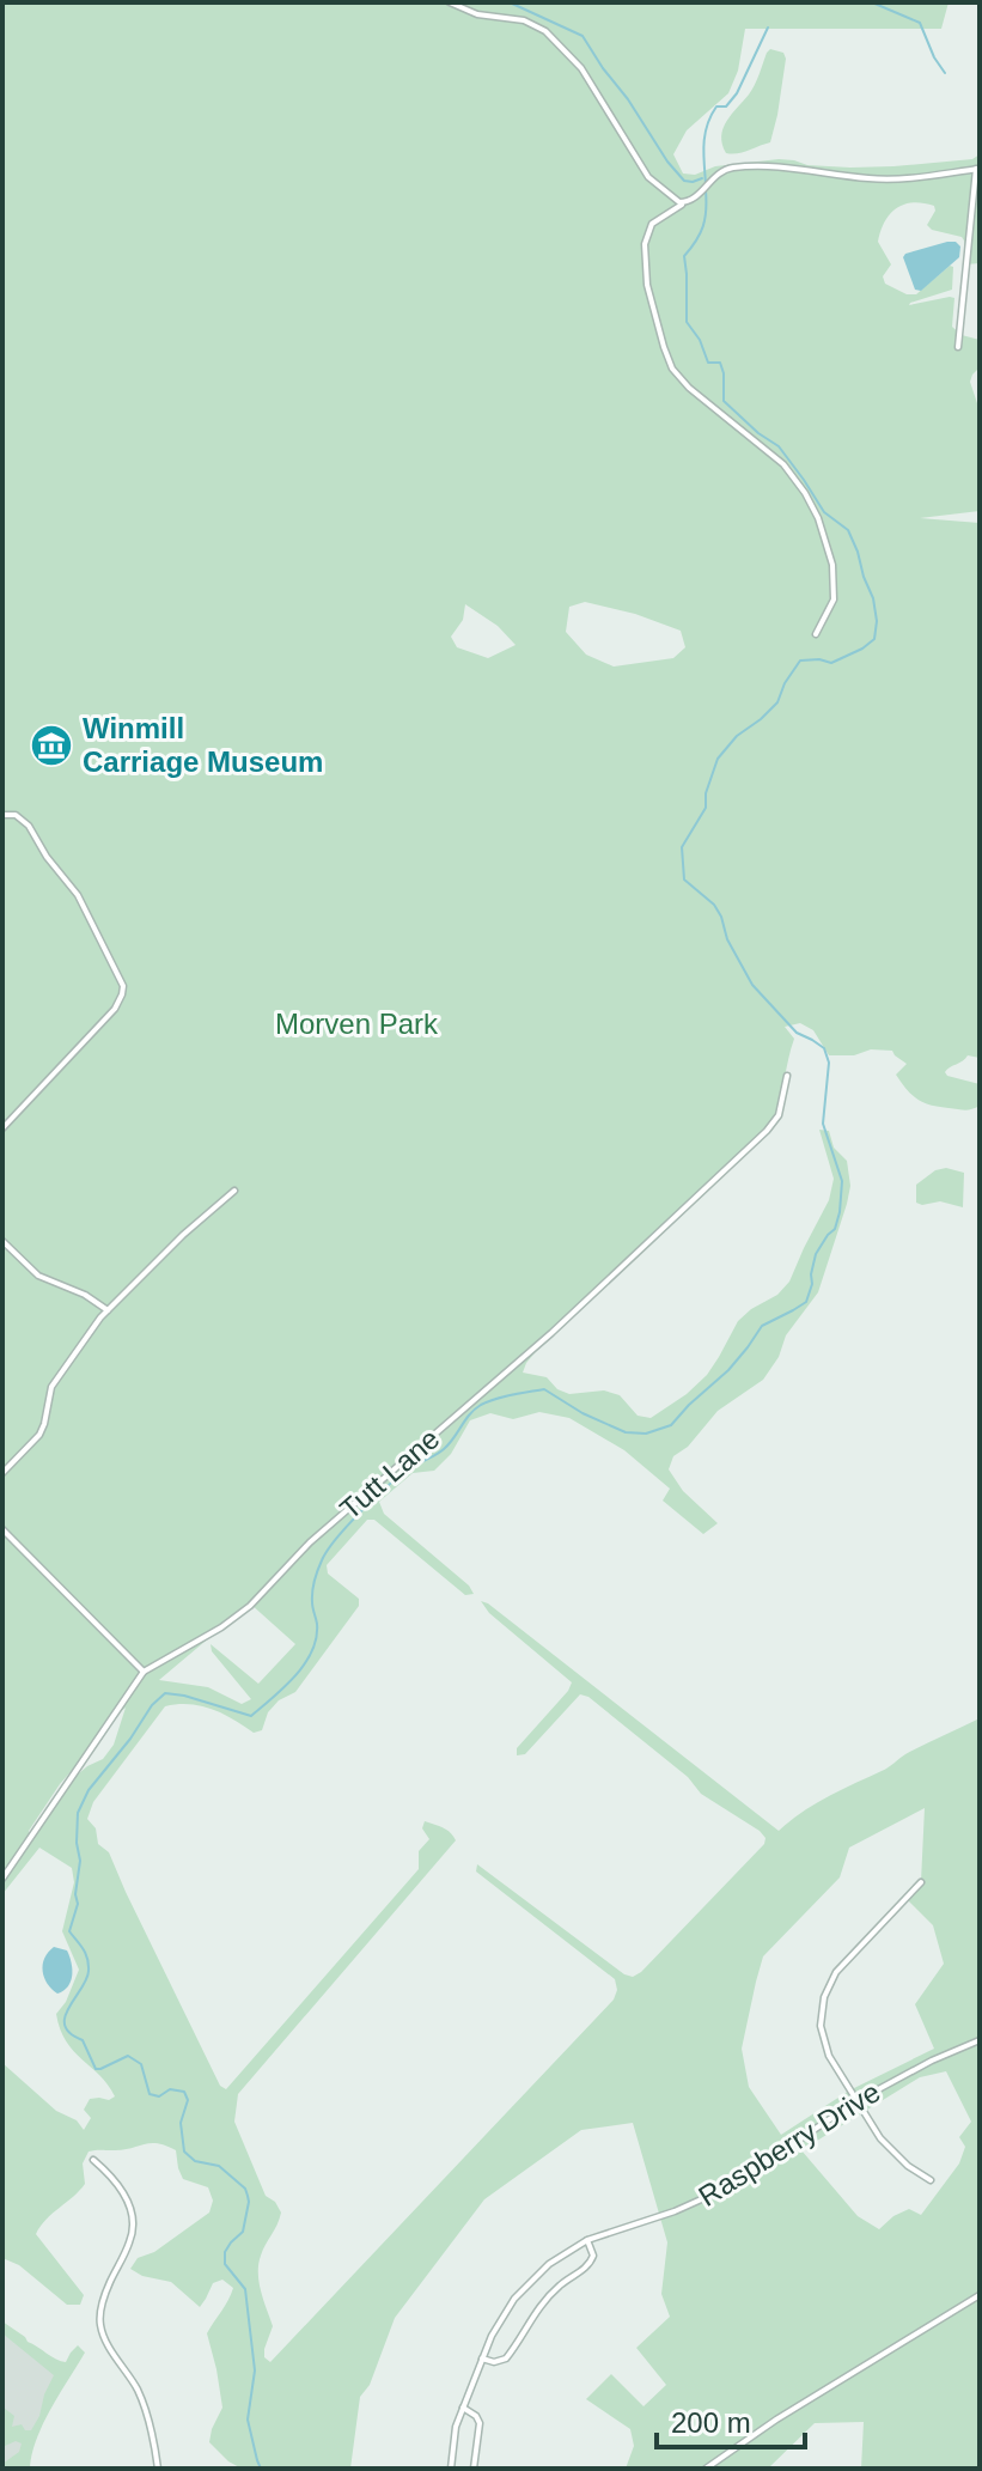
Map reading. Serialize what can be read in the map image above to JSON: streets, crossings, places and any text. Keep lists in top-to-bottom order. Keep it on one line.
{"streets":{"street":["Tutt Lane","Raspberry Drive"]},"parks":["Morven Park"],"places":{"museum":["Winmill Carriage Museum"]},"scale_bar":"200 m"}
